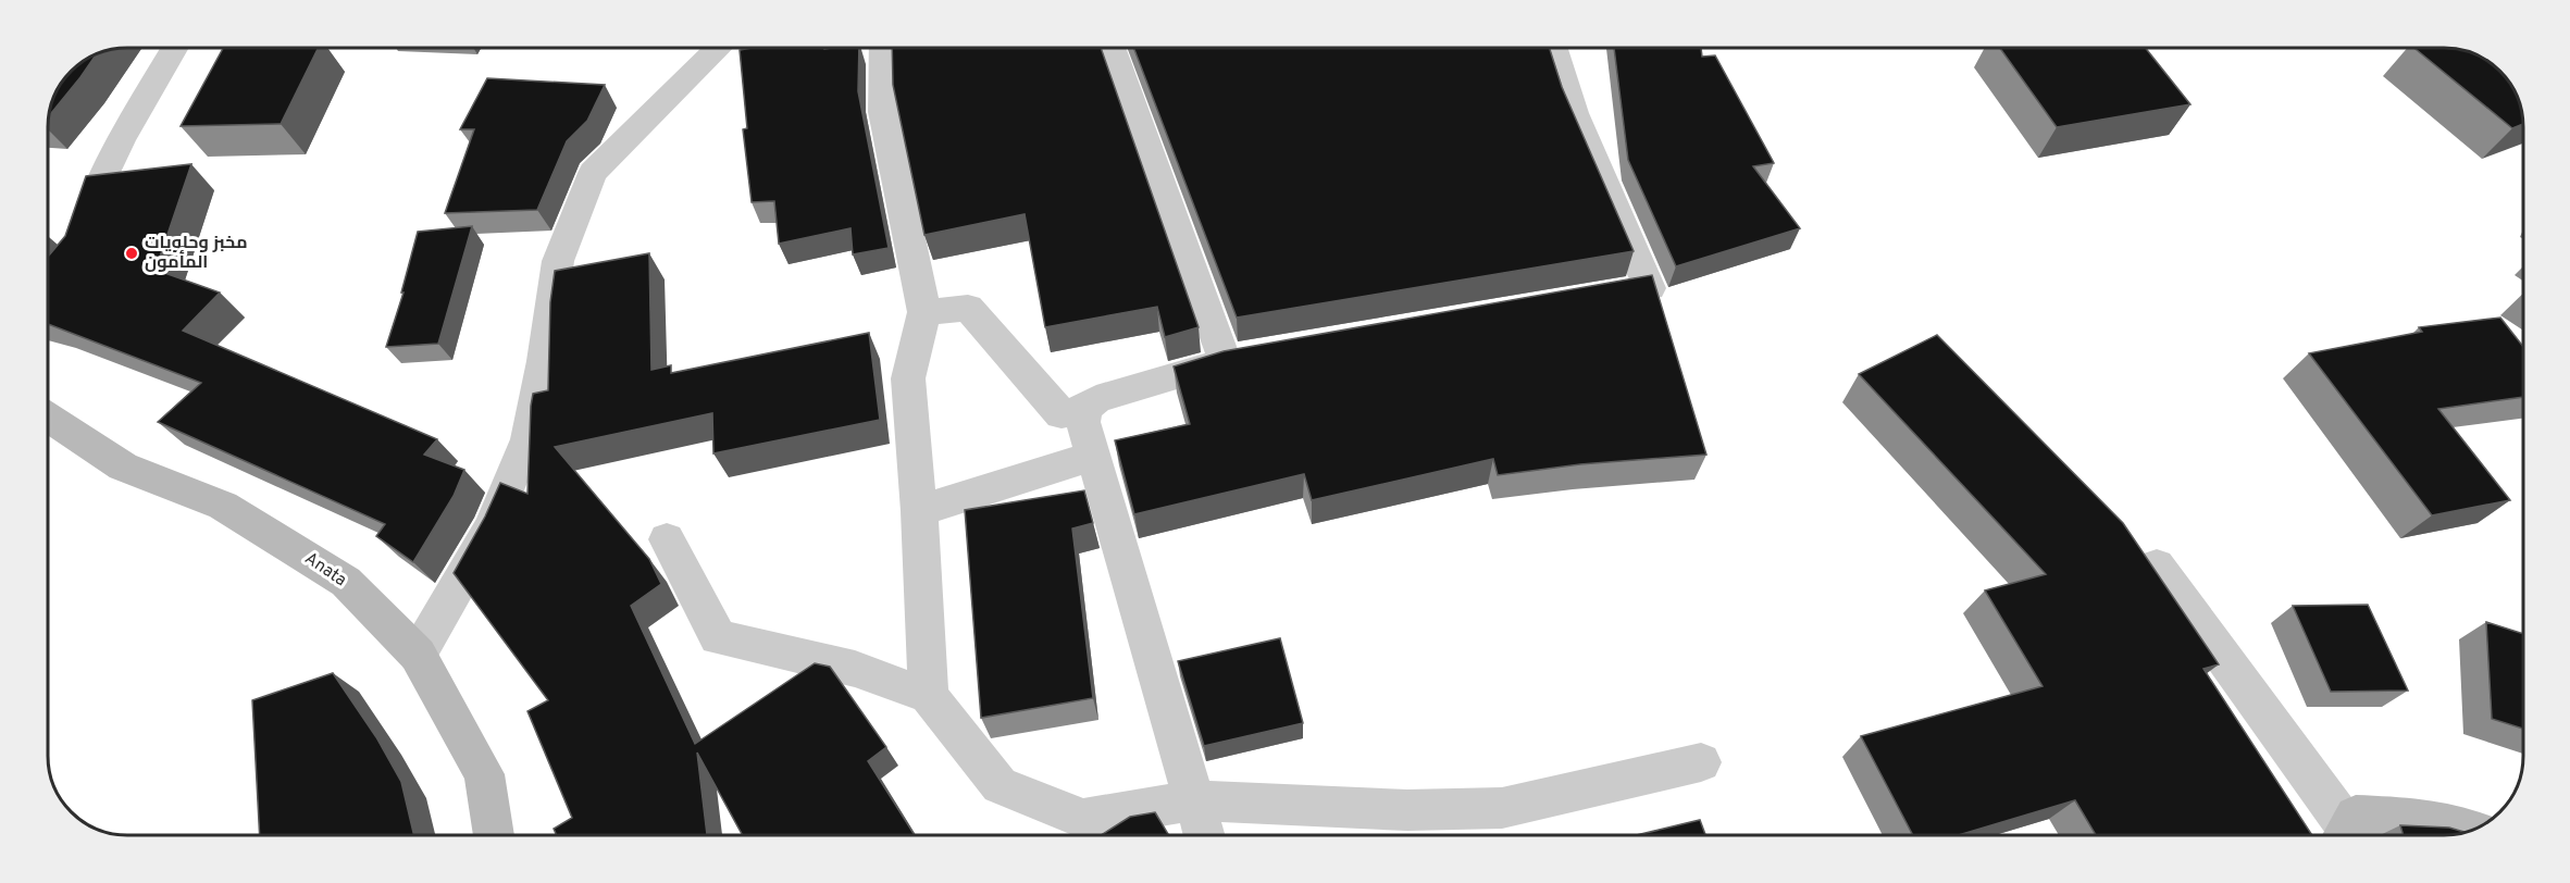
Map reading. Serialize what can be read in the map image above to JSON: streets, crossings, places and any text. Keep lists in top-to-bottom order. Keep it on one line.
{"streets":{"street":["Anata"]},"places":["مخبز وحلويات المأمون"]}
